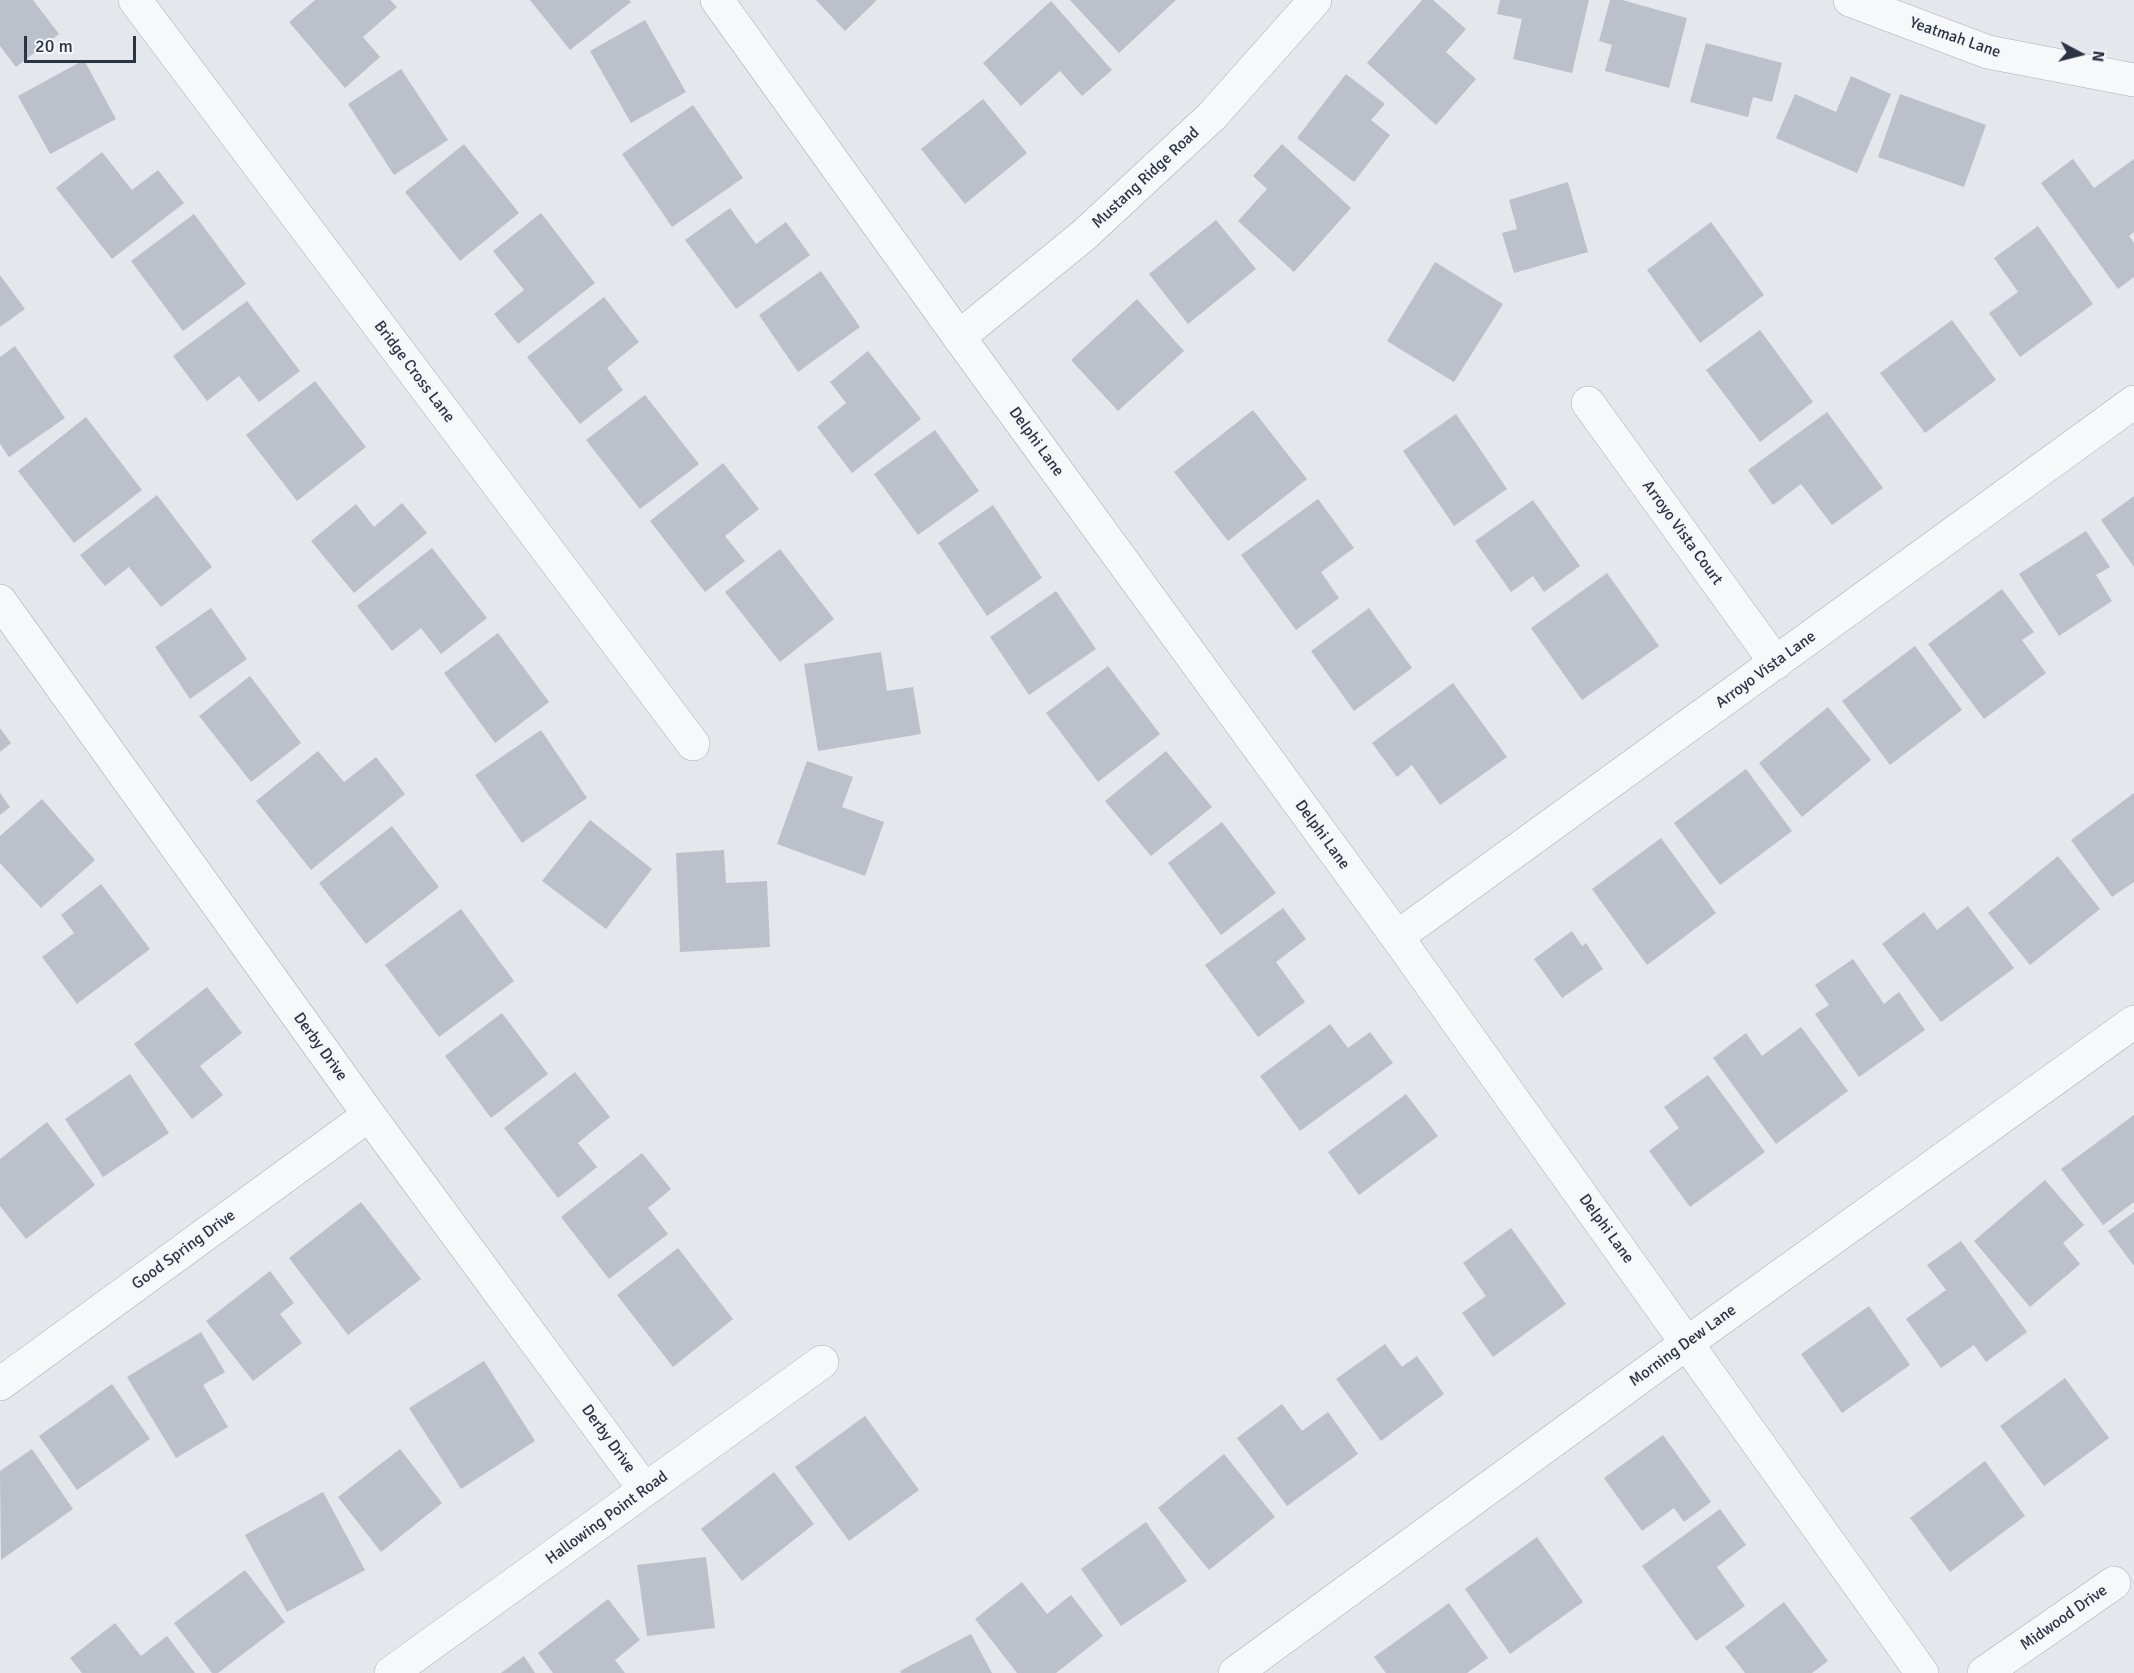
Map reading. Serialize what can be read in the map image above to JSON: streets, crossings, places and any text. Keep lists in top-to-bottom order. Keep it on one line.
{"streets":{"street":["Yeatmah Lane","Mustang Ridge Road","Bridge Cross Lane","Delphi Lane","Arroyo Vista Court","Arroyo Vista Lane","Derby Drive","Good Spring Drive","Morning Dew Lane","Hallowing Point Road","Midwood Drive"]},"crossings":[["Mustang Ridge Road","Delphi Lane"],["Delphi Lane","Arroyo Vista Lane"],["Delphi Lane","Morning Dew Lane"],["Arroyo Vista Court","Arroyo Vista Lane"],["Derby Drive","Good Spring Drive"],["Derby Drive","Hallowing Point Road"]],"scale_bar":"20 m","north":"right"}
